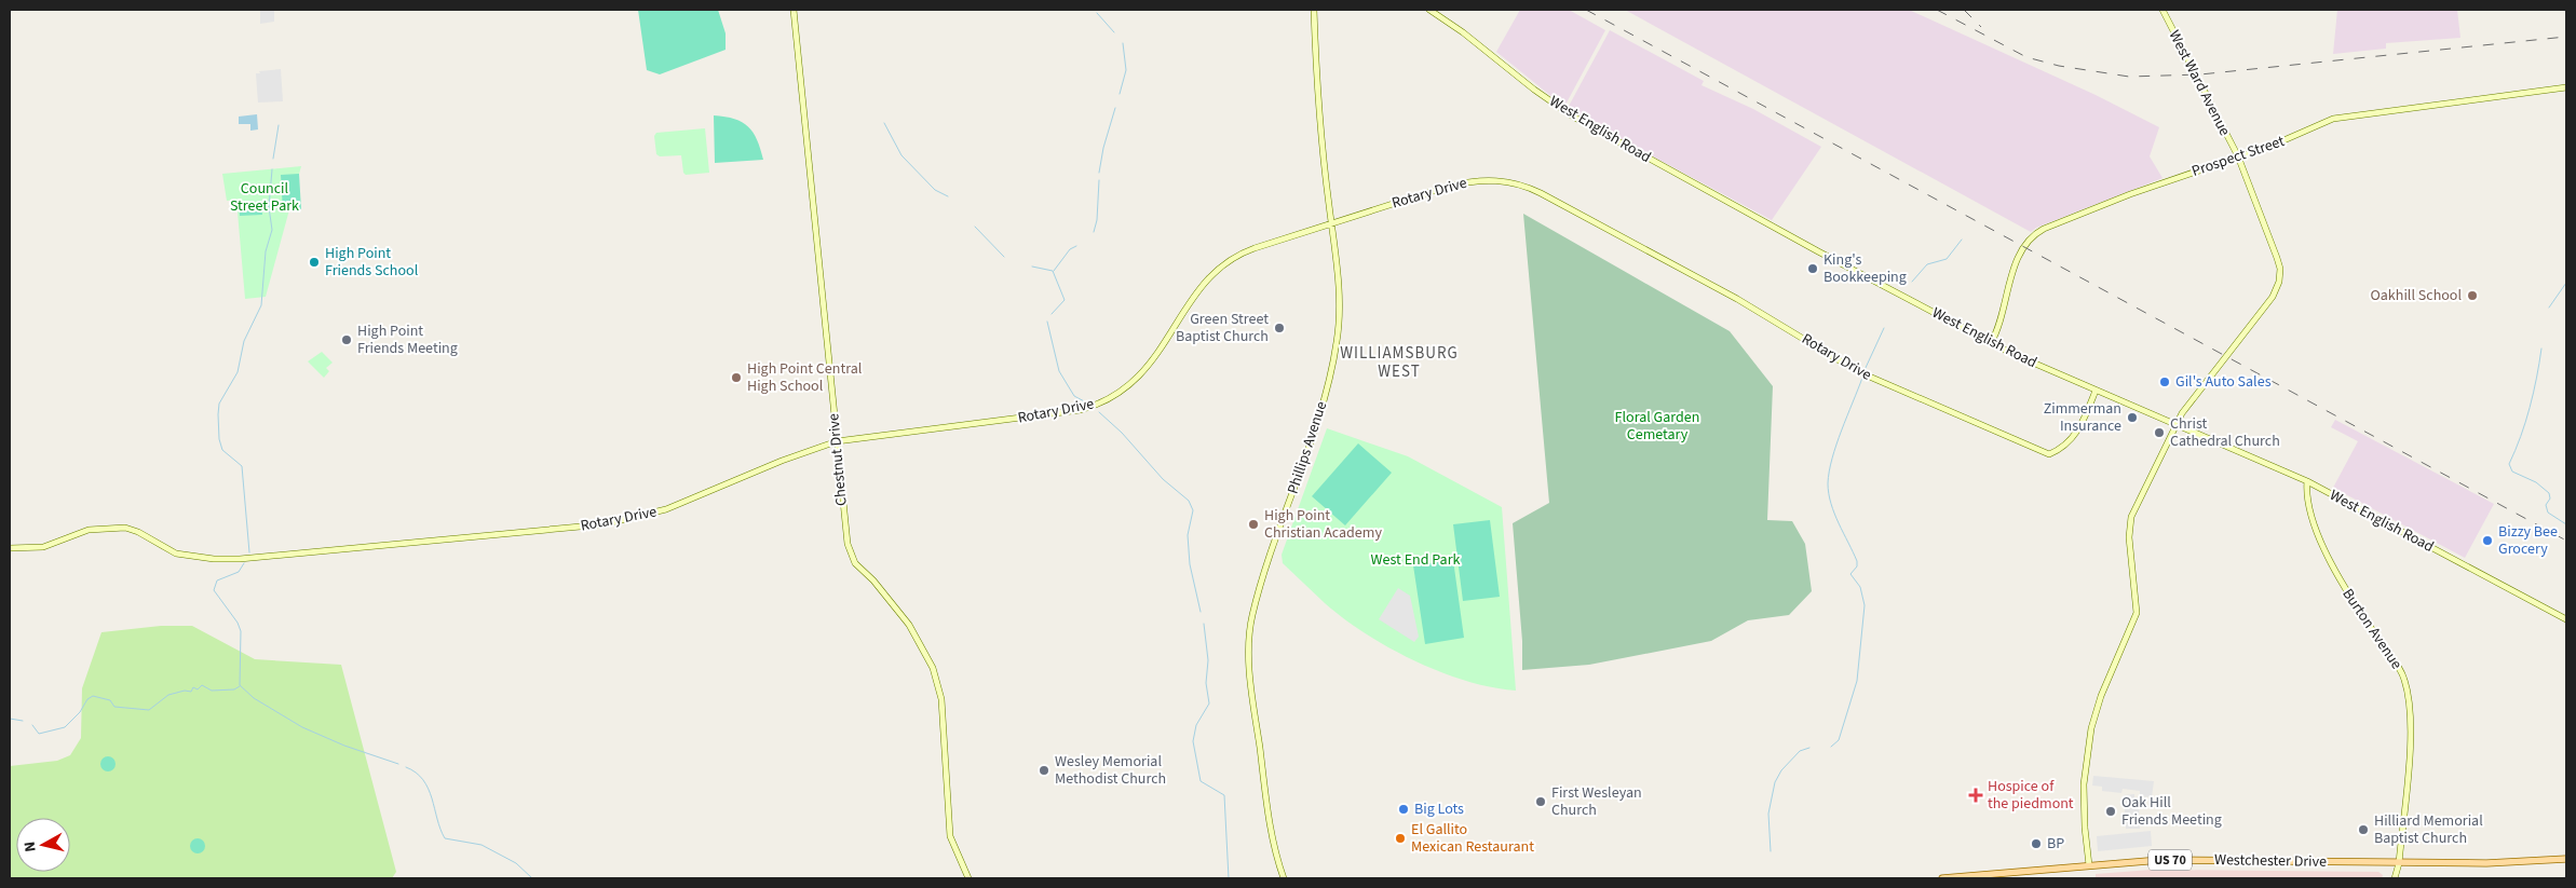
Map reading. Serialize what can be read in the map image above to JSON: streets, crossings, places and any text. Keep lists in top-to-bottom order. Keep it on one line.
{"streets":{"main road":["US 70","Westchester Drive"],"street":["West Ward Avenue","West English Road","Prospect Street","Rotary Drive","Phillips Avenue","Chestnut Drive","Burton Avenue"]},"crossings":[["West Ward Avenue","West English Road"],["West Ward Avenue","Prospect Street"],["West Ward Avenue","Westchester Drive"],["West English Road","Prospect Street"],["West English Road","Rotary Drive"],["West English Road","Burton Avenue"],["Rotary Drive","Phillips Avenue"],["Rotary Drive","Chestnut Drive"],["Burton Avenue","Westchester Drive"]],"districts":["WILLIAMSBURG WEST"],"parks":["Council Street Park","Floral Garden Cemetary","West End Park"],"places":{"other":["High Point Friends School","King's Bookkeeping","Oakhill School","Green Street Baptist Church","High Point Friends Meeting","High Point Central High School","Gil's Auto Sales","Zimmerman Insurance","Christ Cathedral Church","High Point Christian Academy","Bizzy Bee Grocery","Wesley Memorial Methodist Church","First Wesleyan Church","Big Lots","Oak Hill Friends Meeting","Hilliard Memorial Baptist Church","El Gallito Mexican Restaurant","BP"],"health":["Hospice of the piedmont"]},"north":"left"}
